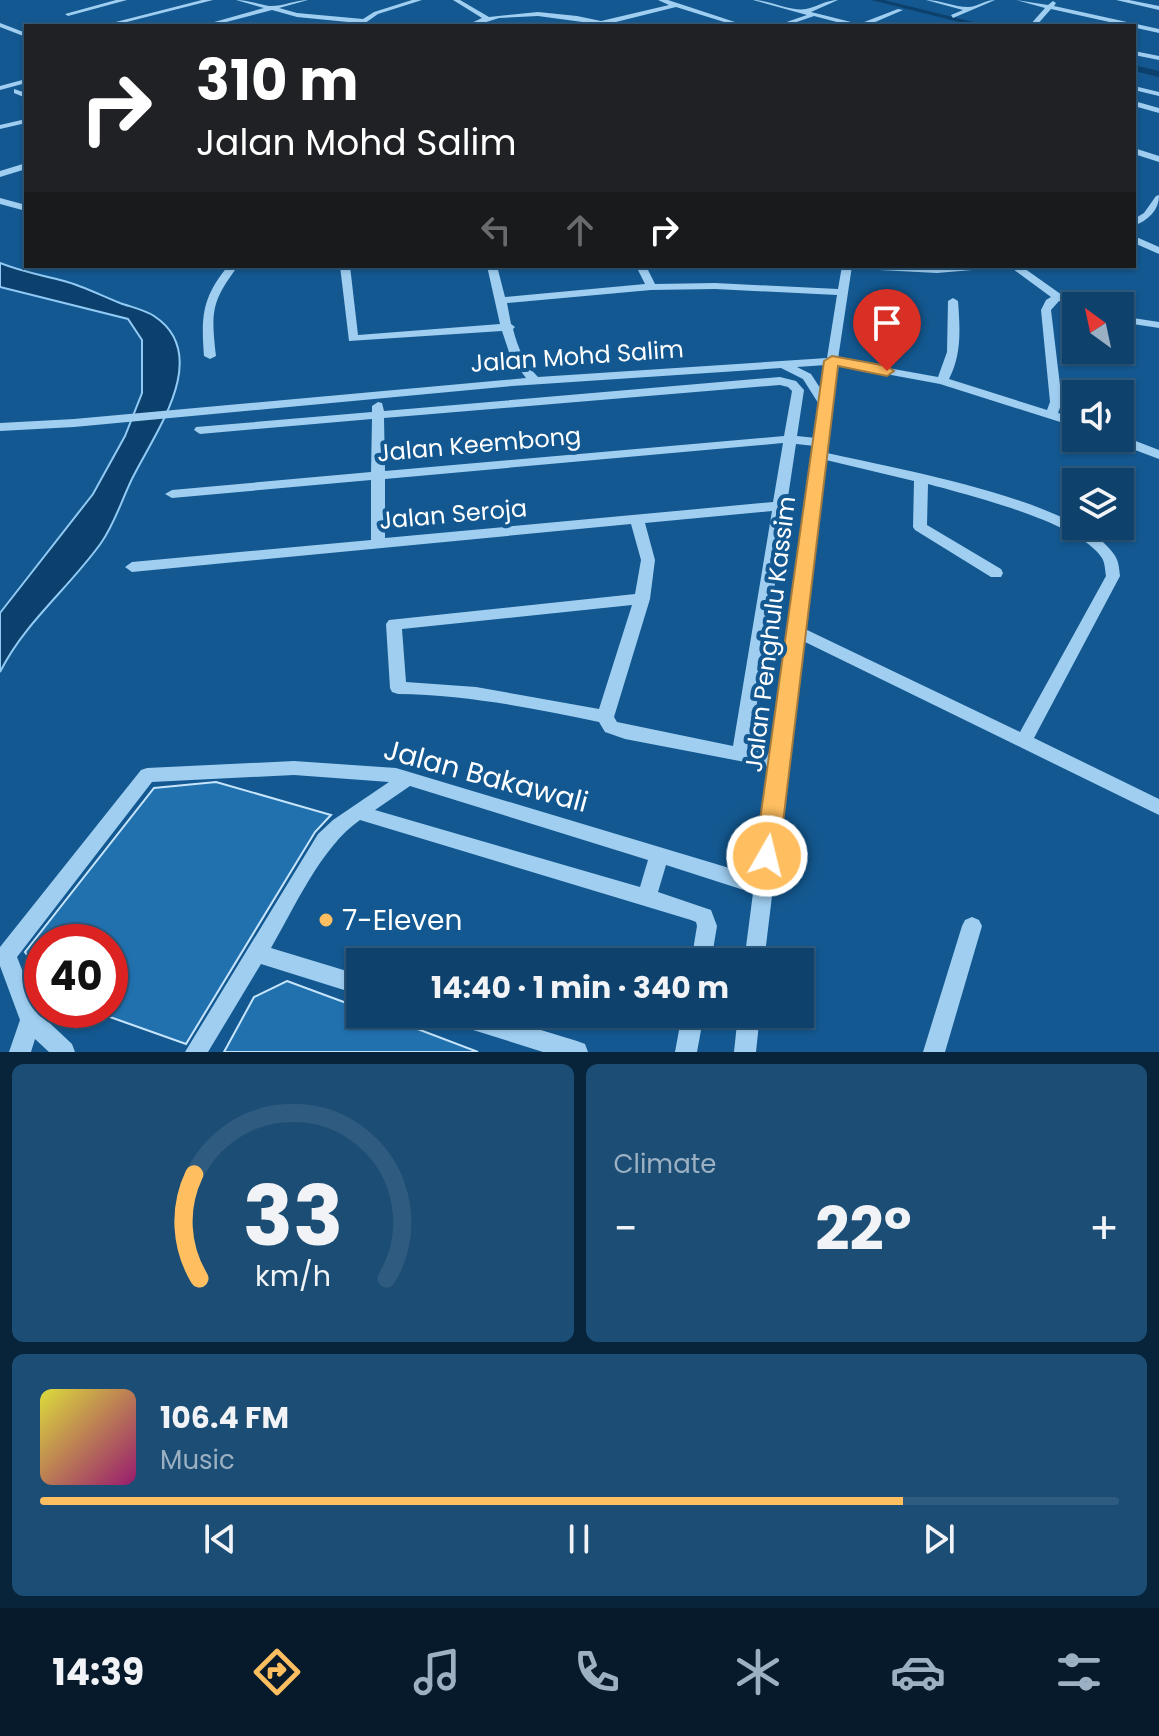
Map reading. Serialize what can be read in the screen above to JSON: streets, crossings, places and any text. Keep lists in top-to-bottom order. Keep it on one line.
{"streets":{"street":["Jalan Mohd Salim","Jalan Keembong","Jalan Seroja","Jalan Penghulu Kassim","Jalan Bakawali"]},"crossings":[["Jalan Mohd Salim","Jalan Penghulu Kassim"],["Jalan Keembong","Jalan Penghulu Kassim"],["Jalan Seroja","Jalan Penghulu Kassim"],["Jalan Penghulu Kassim","Jalan Bakawali"]],"places":["7-Eleven"],"north":"top left","page":{"turn":["310 m","Jalan Mohd Salim"],"limit":"40","trip":"14:40 · 1 min · 340 m","tile":"Climate","heat":["−","22°","+"],"song":["106.4 FM","Music"],"tabs":"14:39","gauge":["33","km/h"]}}
